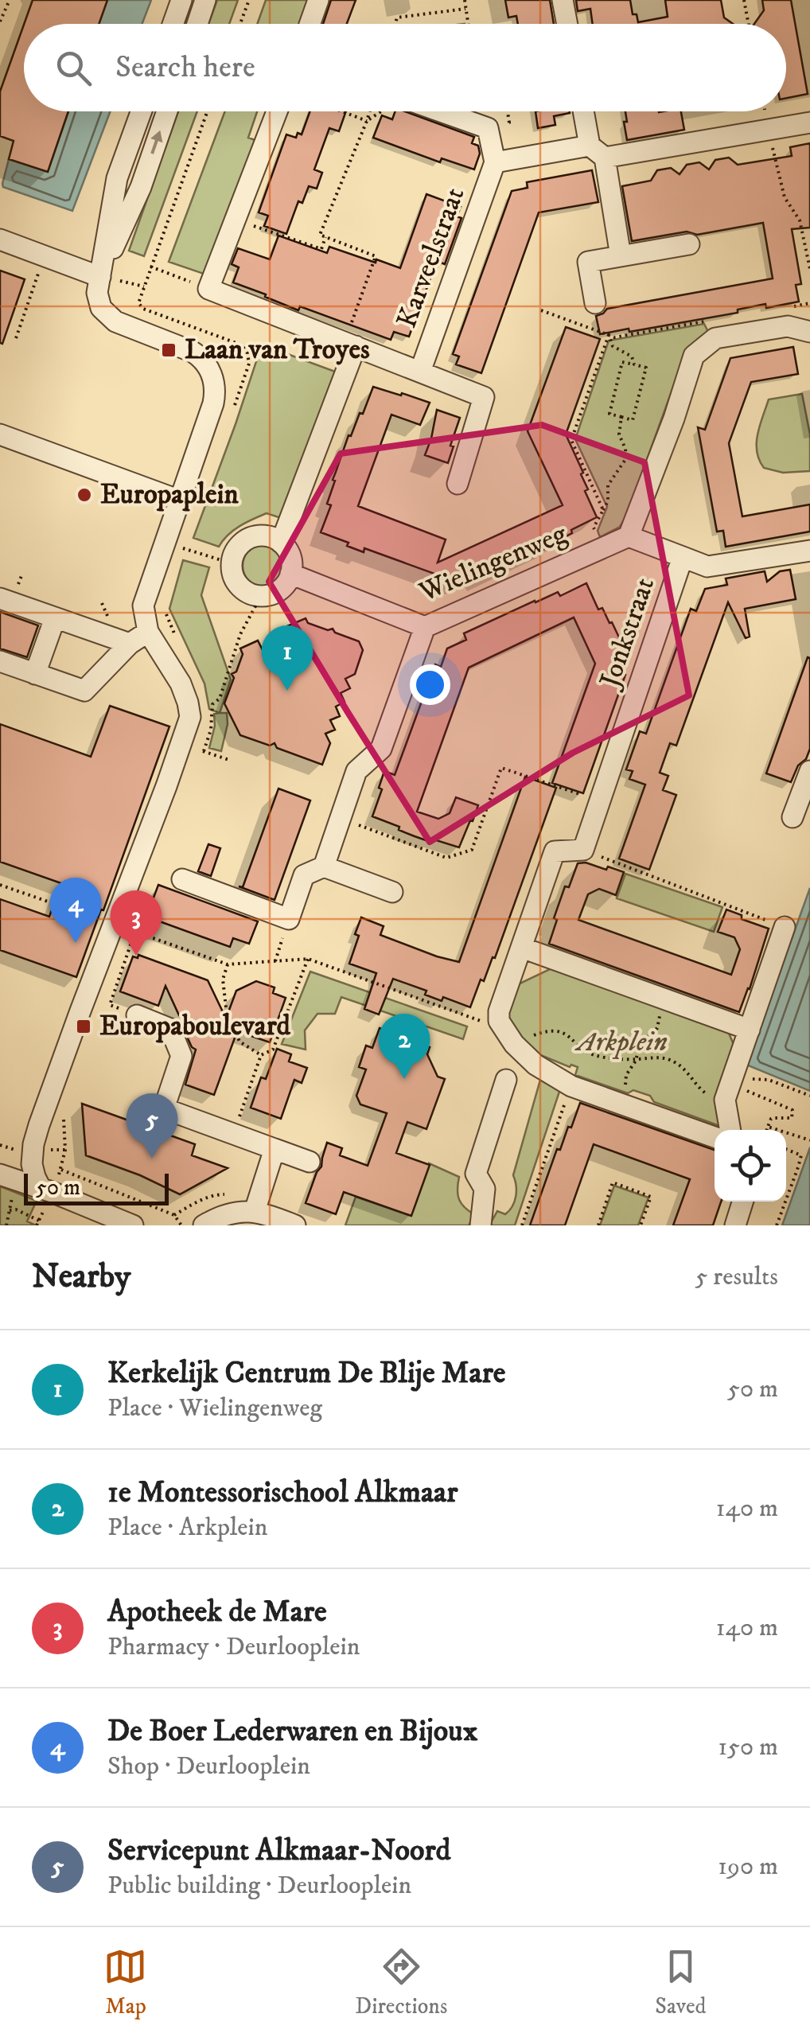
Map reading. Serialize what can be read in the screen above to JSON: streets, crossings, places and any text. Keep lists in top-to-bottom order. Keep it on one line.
{"streets":{"street":["Karveelstraat","Wielingenweg","Jonkstraat"]},"parks":["Arkplein"],"places":{"transit":["Laan van Troyes","Europaboulevard"],"other":["Europaplein"]},"scale_bar":"50 m","page":{"search":"Search here","pins":["1","4","3","2","5"],"scale":"50 m","heading":["Nearby","5 results"],"list":[{"mark":"1","name":"Kerkelijk Centrum De Blije Mare","note":"Place · Wielingenweg","value":"50 m"},{"mark":"2","name":"1e Montessorischool Alkmaar","note":"Place · Arkplein","value":"140 m"},{"mark":"3","name":"Apotheek de Mare","note":"Pharmacy · Deurlooplein","value":"140 m"},{"mark":"4","name":"De Boer Lederwaren en Bijoux","note":"Shop · Deurlooplein","value":"150 m"},{"mark":"5","name":"Servicepunt Alkmaar-Noord","note":"Public building · Deurlooplein","value":"190 m"}],"nav":["Map","Directions","Saved"]}}
